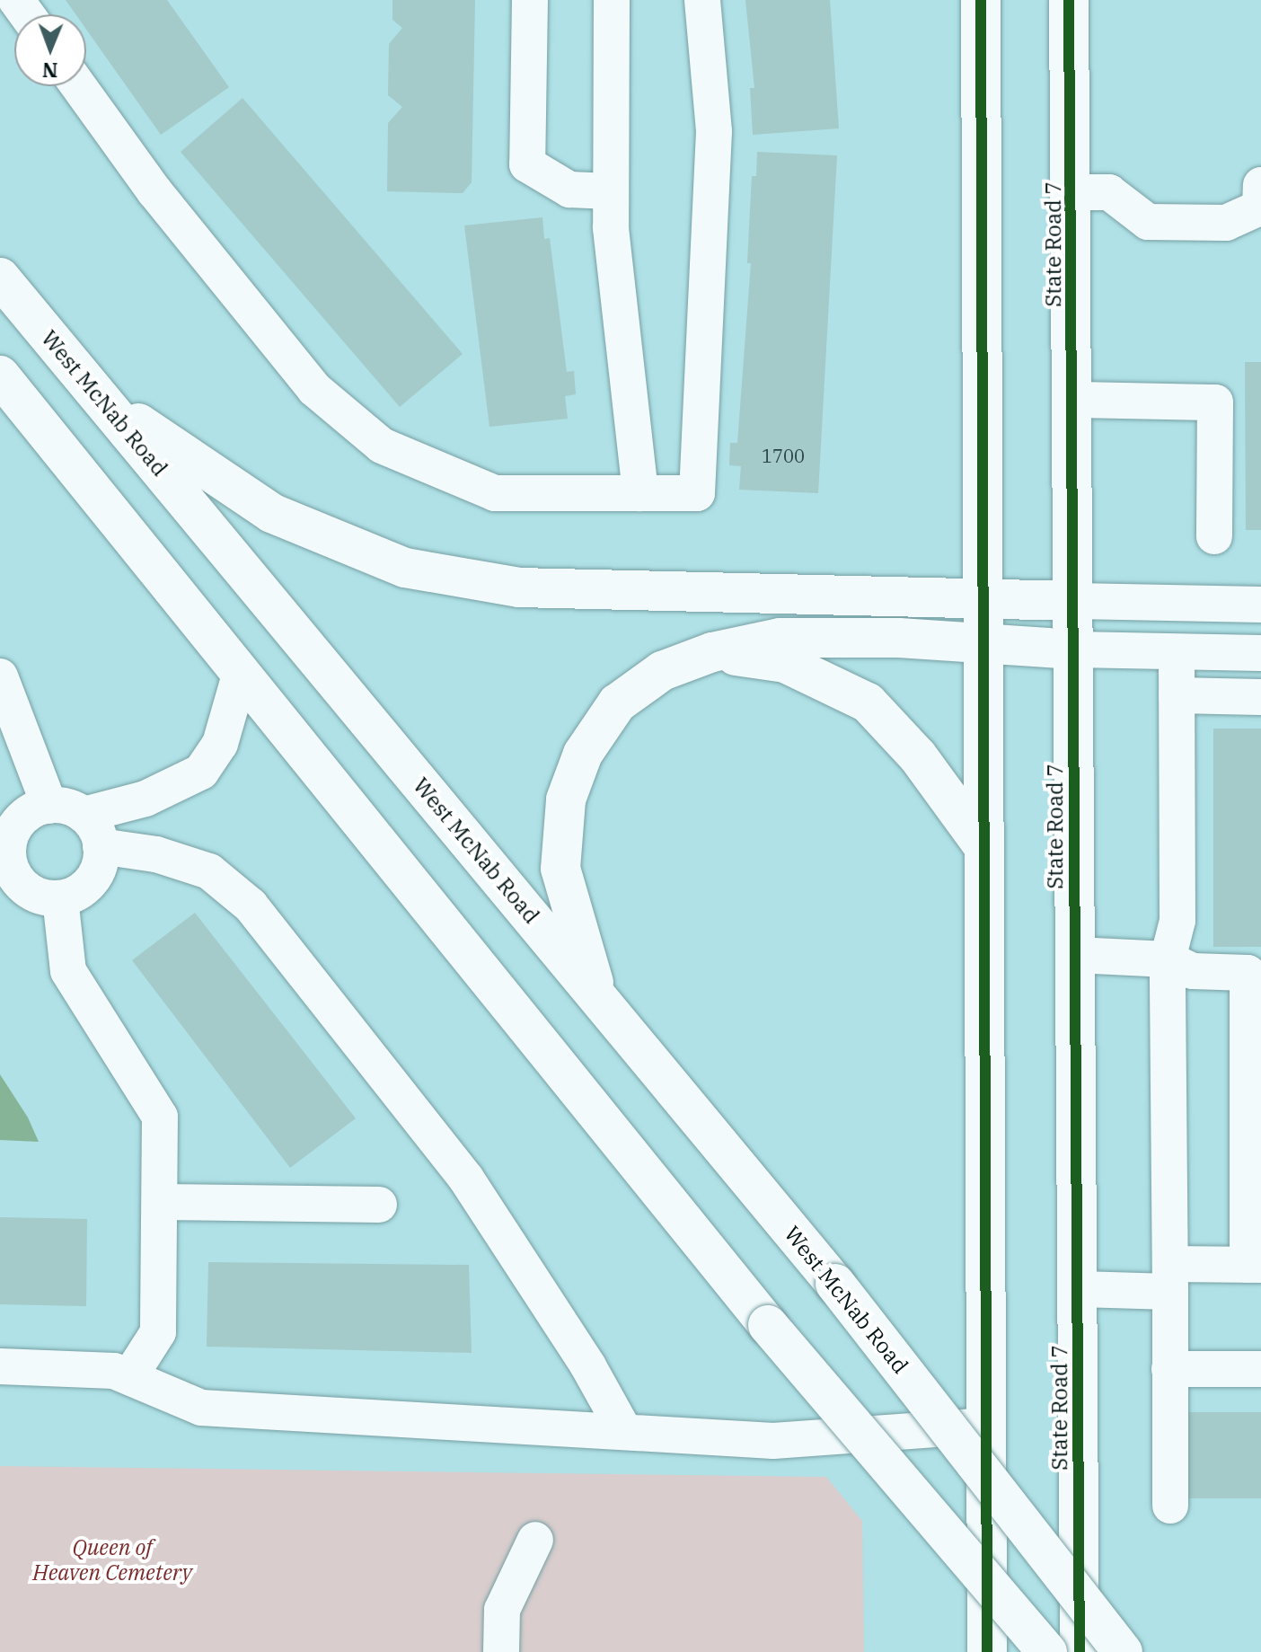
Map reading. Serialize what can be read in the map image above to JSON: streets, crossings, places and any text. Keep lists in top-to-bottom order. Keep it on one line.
{"streets":{"main road":["State Road 7","West McNab Road"]},"parks":["Queen of Heaven Cemetery"],"house_numbers":["1700"],"north":"bottom"}
